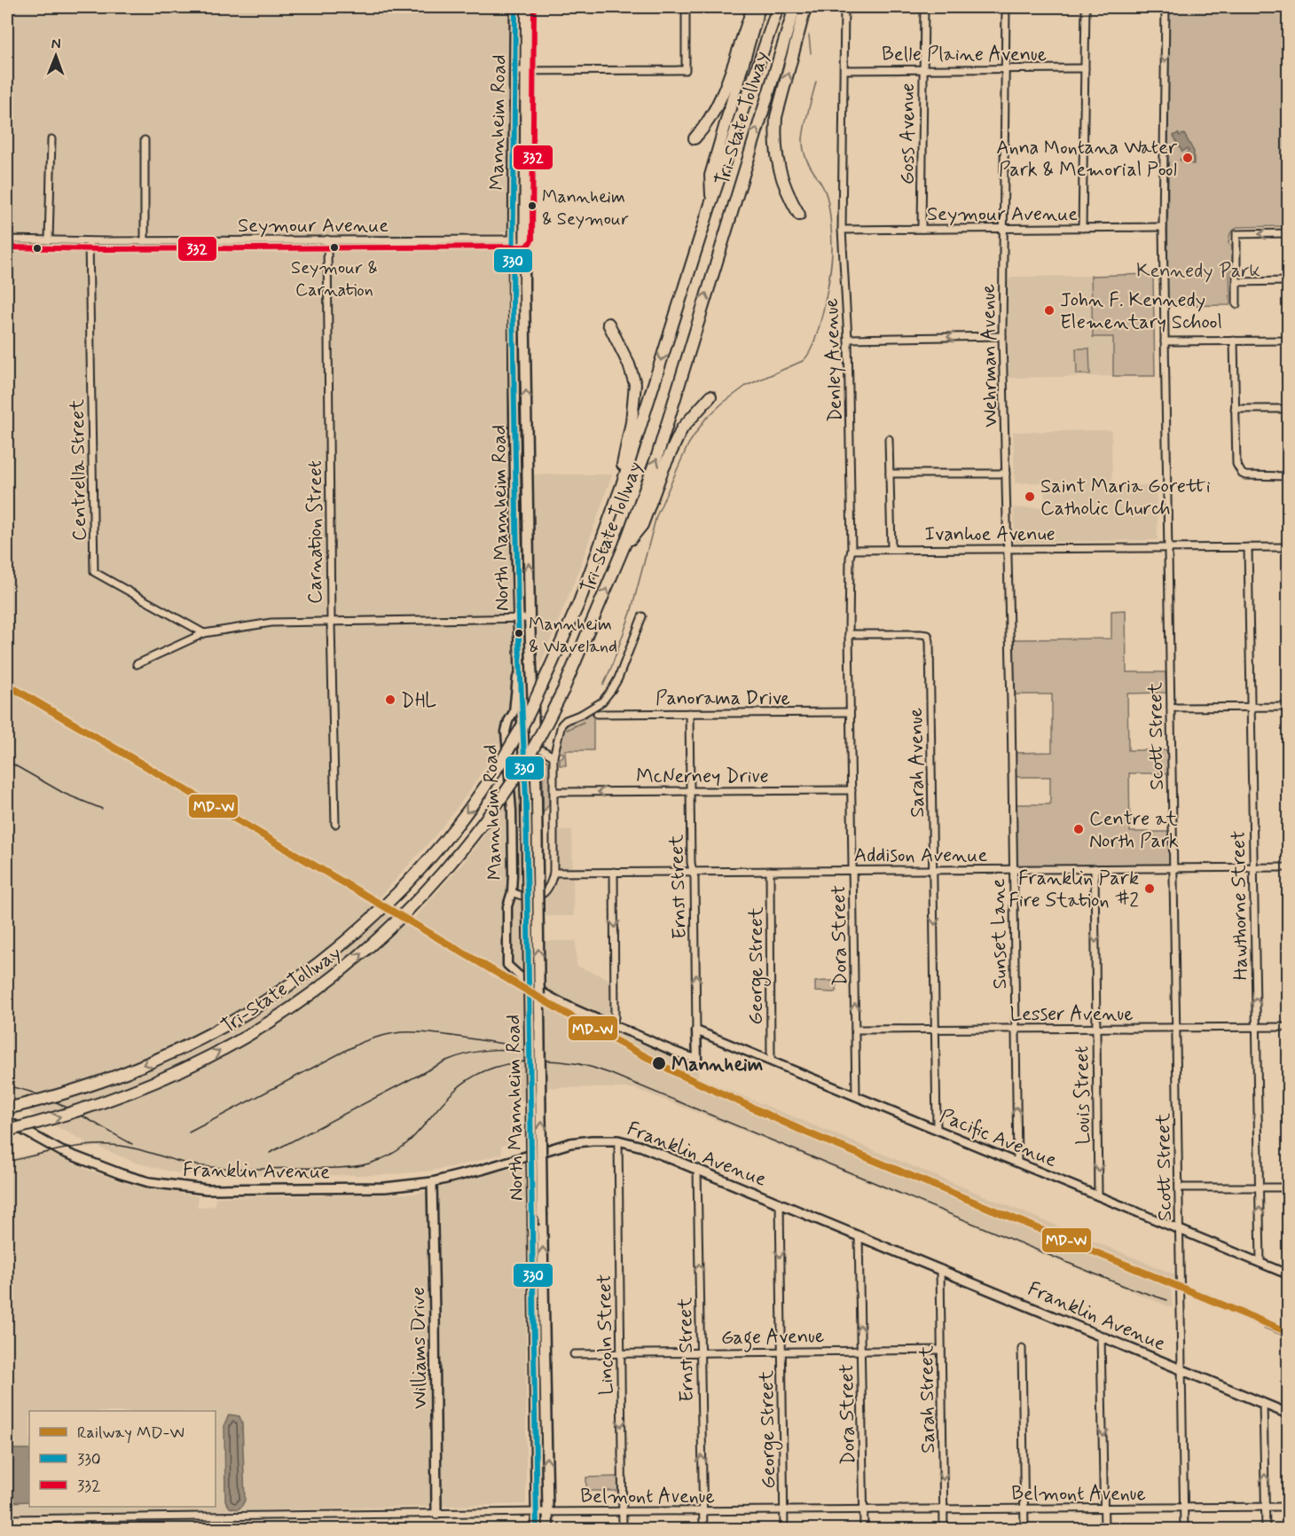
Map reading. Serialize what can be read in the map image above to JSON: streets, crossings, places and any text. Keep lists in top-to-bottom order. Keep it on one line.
{"streets":{"highway":["Tri-State Tollway"],"main road":["Mannheim Road","North Mannheim Road","Franklin Avenue","Williams Drive"],"street":["Belle Plaine Avenue","Goss Avenue","Seymour Avenue","Wehrman Avenue","Denley Avenue","Centrella Street","Carnation Street","Ivanhoe Avenue","Panorama Drive","Scott Street","Sarah Avenue","McNerney Drive","Addison Avenue","Ernst Street","Hawthorne Street","Sunset Lane","Dora Street","George Street","Lesser Avenue","Louis Street","Pacific Avenue","Lincoln Street","Gage Avenue","Sarah Street","Belmont Avenue"]},"crossings":[["Belle Plaine Avenue","Goss Avenue"],["Belle Plaine Avenue","Wehrman Avenue"],["Belle Plaine Avenue","Denley Avenue"],["Mannheim Road","Seymour Avenue"],["Mannheim Road","North Mannheim Road"],["Mannheim Road","McNerney Drive"],["Mannheim Road","Addison Avenue"],["Mannheim Road","Ernst Street"],["Goss Avenue","Seymour Avenue"],["Seymour Avenue","Wehrman Avenue"],["Seymour Avenue","Denley Avenue"],["Seymour Avenue","Centrella Street"],["Seymour Avenue","North Mannheim Road"],["Seymour Avenue","Carnation Street"],["Seymour Avenue","Scott Street"],["Wehrman Avenue","Ivanhoe Avenue"],["Wehrman Avenue","Sunset Lane"],["Denley Avenue","Ivanhoe Avenue"],["Denley Avenue","Panorama Drive"],["Denley Avenue","Sarah Avenue"],["Denley Avenue","Dora Street"],["North Mannheim Road","Belmont Avenue"],["Ivanhoe Avenue","Scott Street"],["Ivanhoe Avenue","Hawthorne Street"],["Panorama Drive","Ernst Street"],["Panorama Drive","Dora Street"],["Scott Street","Addison Avenue"],["Scott Street","Lesser Avenue"],["Scott Street","Pacific Avenue"],["Scott Street","Franklin Avenue"],["Scott Street","Belmont Avenue"],["Sarah Avenue","Addison Avenue"],["Sarah Avenue","Lesser Avenue"],["Sarah Avenue","Pacific Avenue"],["McNerney Drive","Ernst Street"],["McNerney Drive","Dora Street"],["Addison Avenue","Ernst Street"],["Addison Avenue","Hawthorne Street"],["Addison Avenue","Sunset Lane"],["Addison Avenue","Dora Street"],["Addison Avenue","George Street"],["Addison Avenue","Louis Street"],["Ernst Street","Pacific Avenue"],["Ernst Street","Franklin Avenue"],["Ernst Street","Gage Avenue"],["Ernst Street","Belmont Avenue"],["Hawthorne Street","Lesser Avenue"],["Hawthorne Street","Pacific Avenue"],["Sunset Lane","Lesser Avenue"],["Sunset Lane","Pacific Avenue"],["Dora Street","Lesser Avenue"],["Dora Street","Pacific Avenue"],["Dora Street","Franklin Avenue"],["Dora Street","Gage Avenue"],["Dora Street","Belmont Avenue"],["George Street","Pacific Avenue"],["George Street","Franklin Avenue"],["George Street","Gage Avenue"],["George Street","Belmont Avenue"],["Lesser Avenue","Louis Street"],["Louis Street","Pacific Avenue"],["Franklin Avenue","Lincoln Street"],["Franklin Avenue","Williams Drive"],["Franklin Avenue","Sarah Street"],["Lincoln Street","Gage Avenue"],["Lincoln Street","Belmont Avenue"],["Gage Avenue","Sarah Street"],["Williams Drive","Belmont Avenue"],["Sarah Street","Belmont Avenue"]],"one_way":["McNerney Drive","Ernst Street","Dora Street","Louis Street","Lincoln Street","Sarah Street"],"parks":["Kennedy Park"],"places":["Anna Montana Water Park & Memorial Pool","Mannheim & Seymour","Seymour & Carnation","John F. Kennedy Elementary School","Saint Maria Goretti Catholic Church","Mannheim & Waveland","DHL","Centre at North Park","Franklin Park Fire Station #2","Mannheim"],"lines":["transit line 330","transit line 332","rail line MD-W"],"legend":["Railway MD-W","330","332"],"north":"top"}
